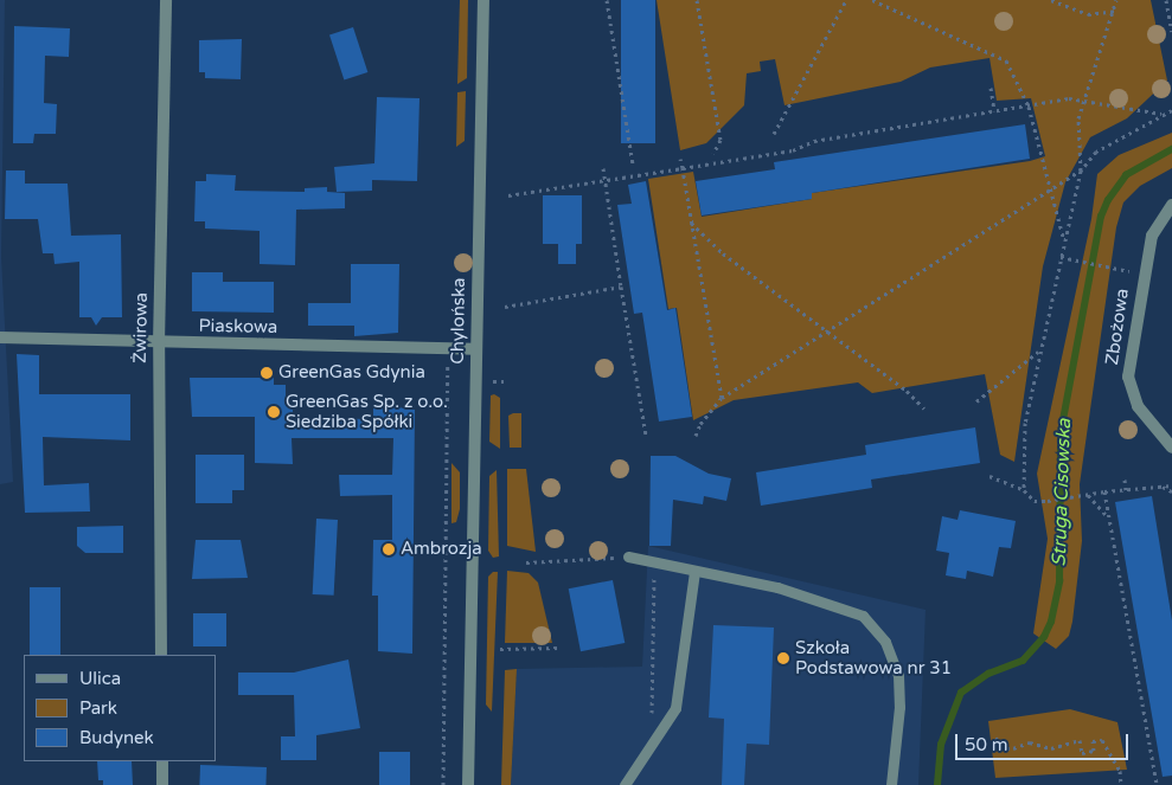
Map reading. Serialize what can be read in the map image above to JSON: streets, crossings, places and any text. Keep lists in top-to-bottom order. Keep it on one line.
{"streets":{"street":["Chylońska","Piaskowa","Zbożowa","Żwirowa"]},"crossings":[["Chylońska","Piaskowa"],["Piaskowa","Żwirowa"]],"water":["Struga Cisowska"],"places":["GreenGas Gdynia","GreenGas Sp. z o.o. Siedziba Spółki","Ambrozja","Szkoła Podstawowa nr 31"],"legend":["Ulica","Park","Budynek"],"scale_bar":"50 m"}
